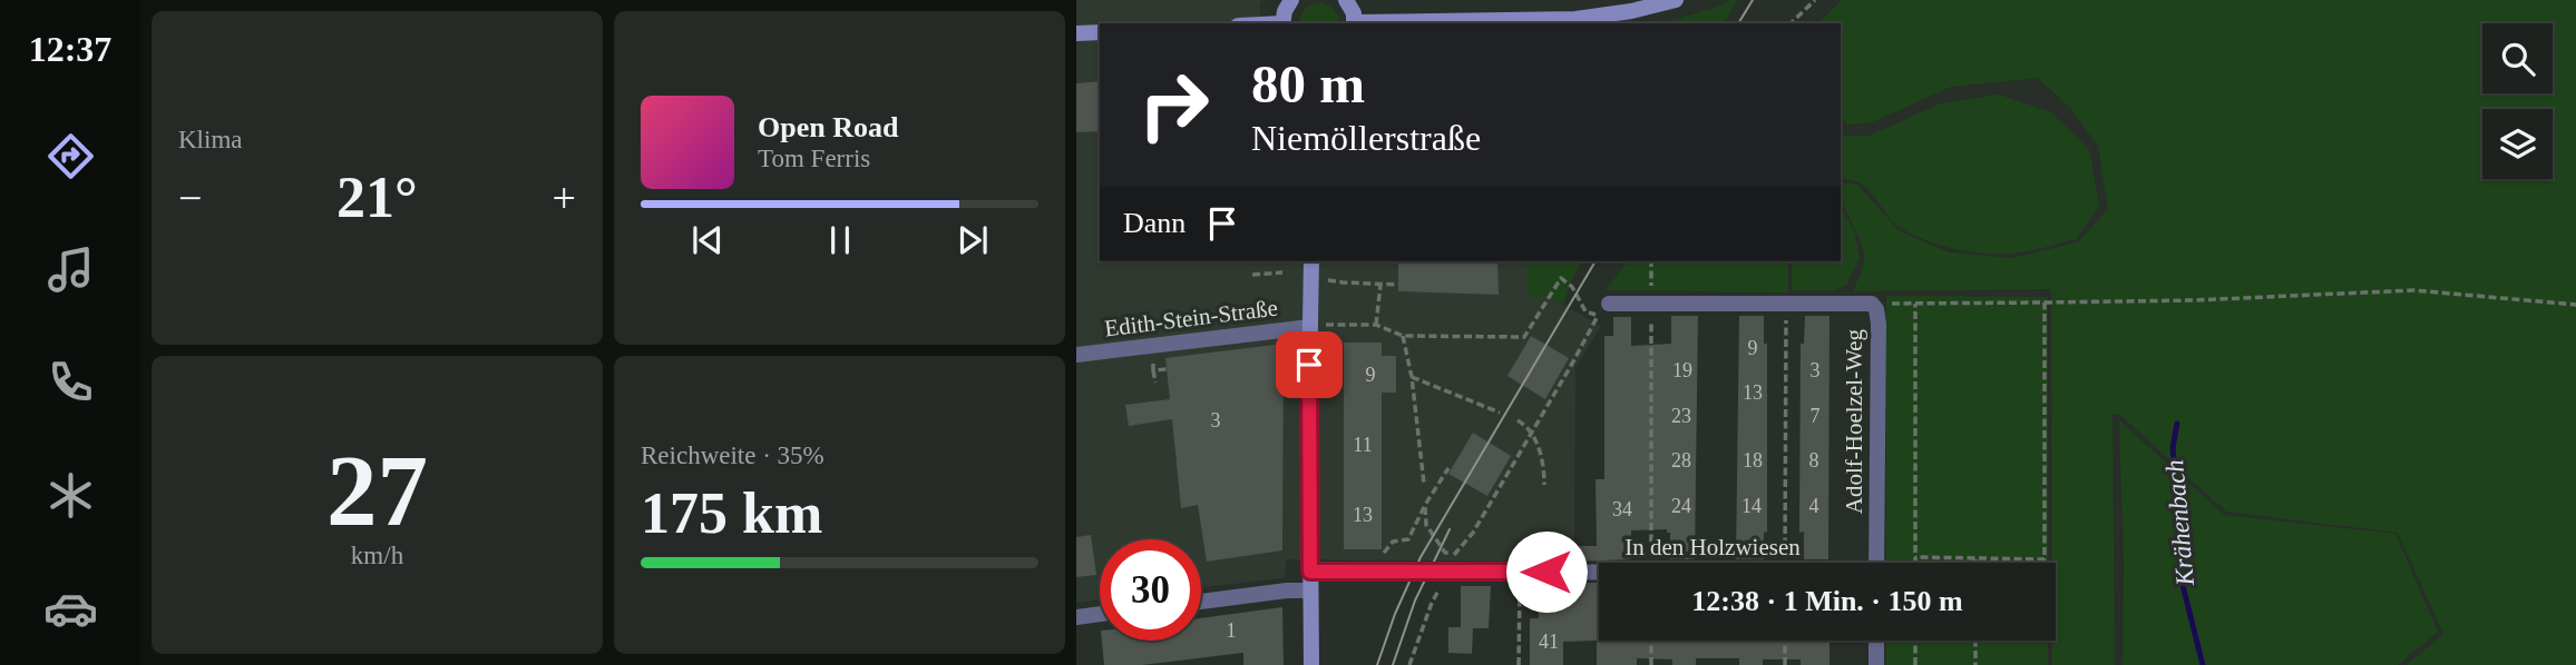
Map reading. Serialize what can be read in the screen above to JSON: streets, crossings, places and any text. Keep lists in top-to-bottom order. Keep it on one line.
{"streets":{"street":["Edith-Stein-Straße","Adolf-Hoelzel-Weg","In den Holzwiesen"]},"water":["Krähenbach"],"house_numbers":["9","19","3","9","13","23","7","3","11","28","18","8","24","14","4","34","13","1","41"],"page":{"tabs":"12:37","tile":["Klima",["27","km/h"],["Reichweite · 35%","175 km"]],"turn":["80 m","Niemöllerstraße"],"song":["Open Road","Tom Ferris"],"heat":["−","21°","+"],"then":"Dann","limit":"30","trip":"12:38 · 1 Min. · 150 m"}}
